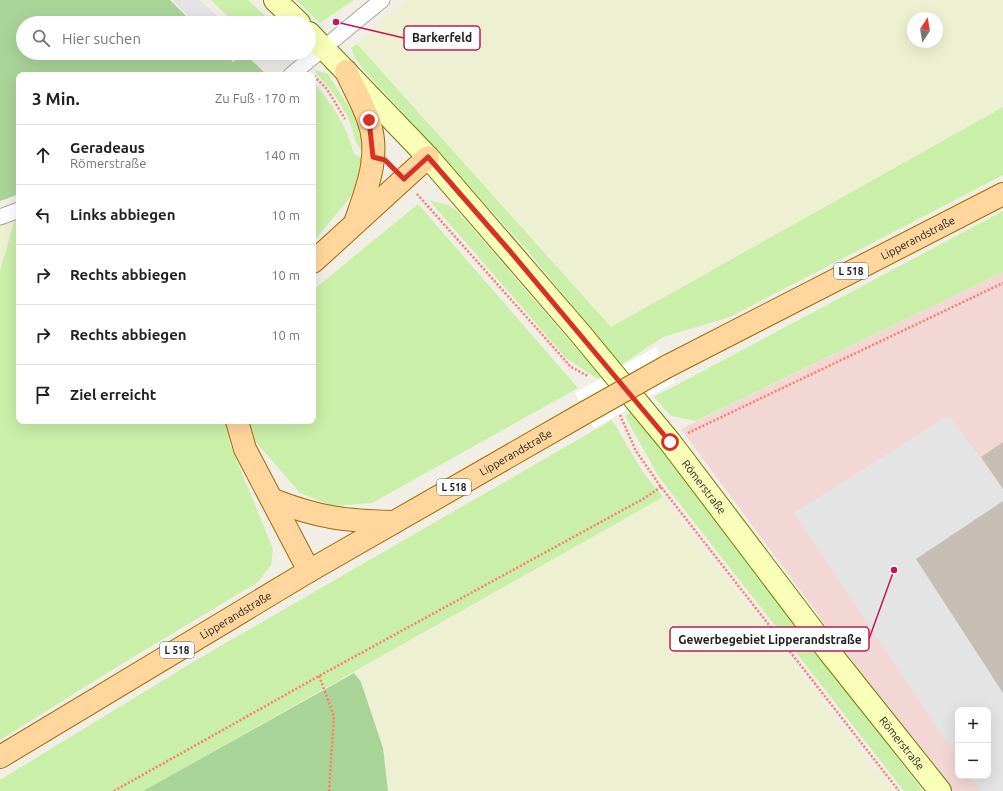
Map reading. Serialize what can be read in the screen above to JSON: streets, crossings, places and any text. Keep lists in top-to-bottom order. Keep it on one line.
{"streets":{"main road":["Lipperandstraße","L 518","Römerstraße"]},"places":["Barkerfeld","Gewerbegebiet Lipperandstraße"],"north":"top","page":{"search":"Hier suchen","heading":["3 Min.","Zu Fuß · 170 m"],"list":[["Geradeaus","Römerstraße","140 m"],["Links abbiegen","10 m"],["Rechts abbiegen","10 m"],["Rechts abbiegen","10 m"],"Ziel erreicht"],"map_buttons":["+","−"]}}
